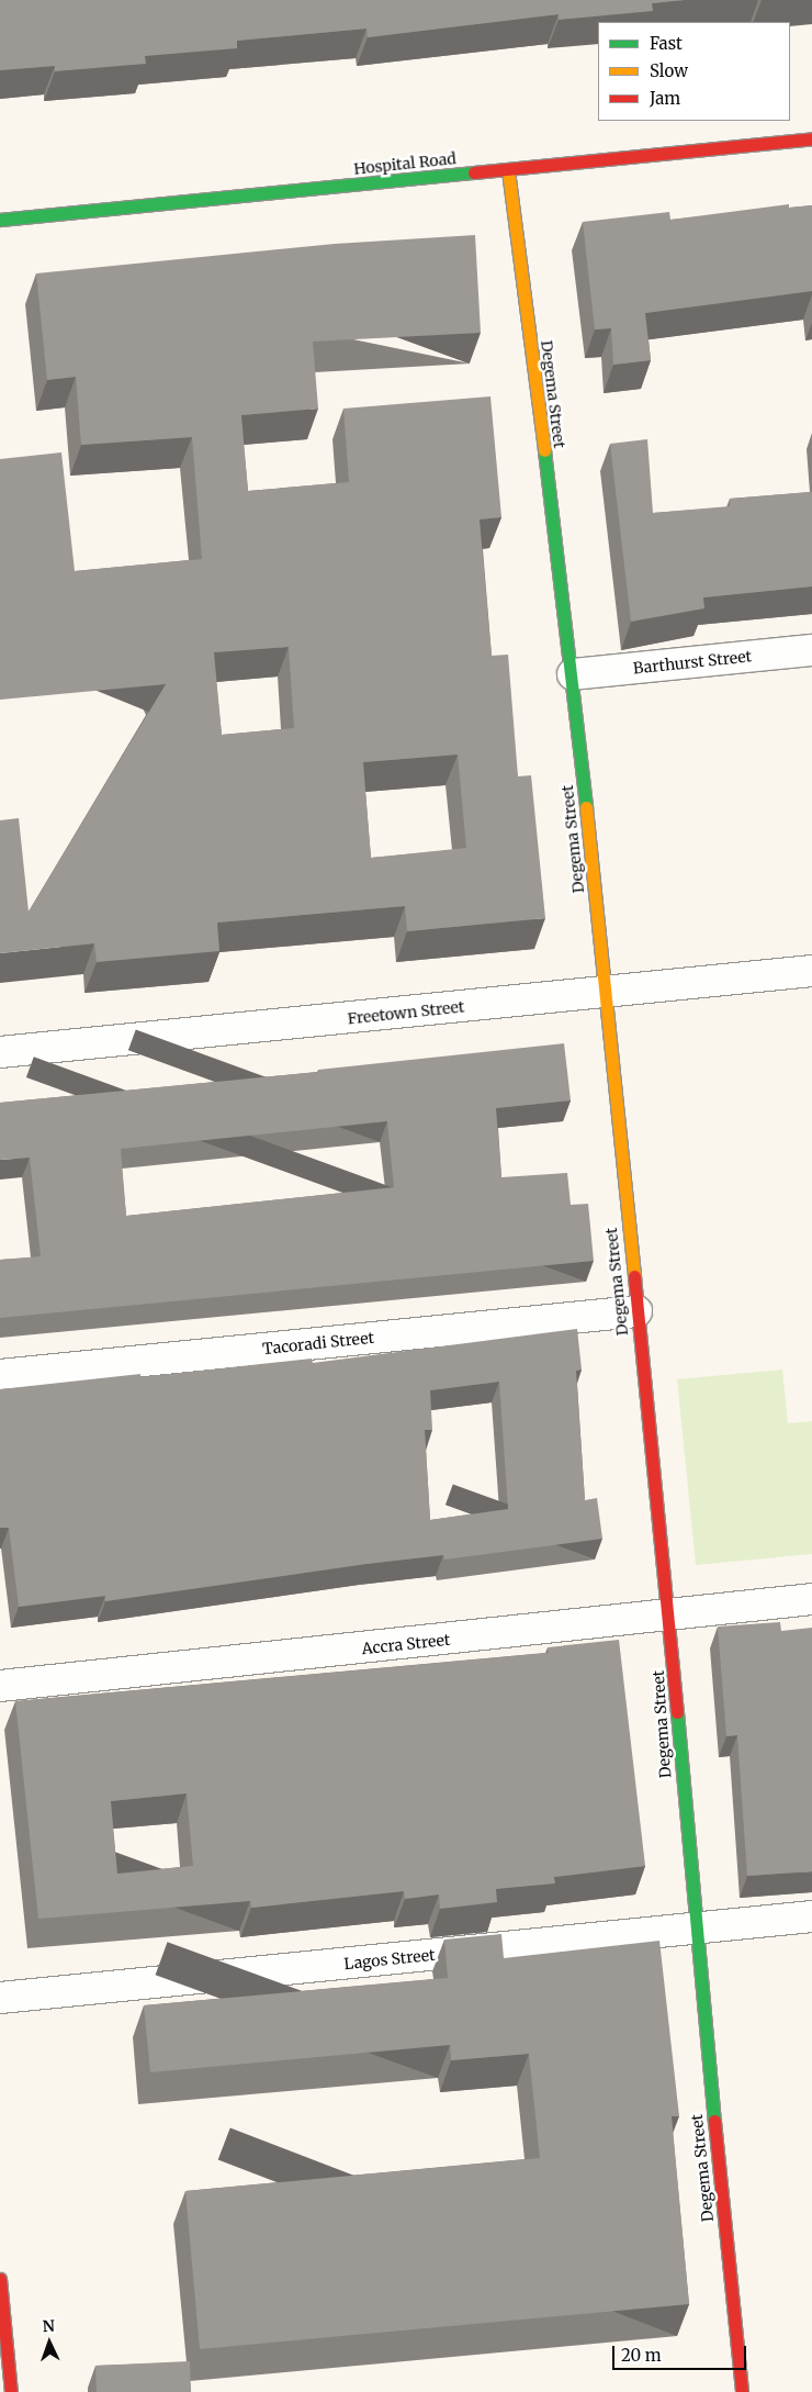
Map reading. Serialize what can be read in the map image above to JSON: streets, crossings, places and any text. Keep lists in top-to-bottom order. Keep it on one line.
{"streets":{"street":["Hospital Road","Degema Street","Barthurst Street","Freetown Street","Tacoradi Street","Accra Street","Lagos Street"]},"crossings":[["Hospital Road","Degema Street"],["Degema Street","Barthurst Street"],["Degema Street","Freetown Street"],["Degema Street","Tacoradi Street"],["Degema Street","Accra Street"],["Degema Street","Lagos Street"]],"legend":["Fast","Slow","Jam"],"scale_bar":"20 m","north":"top"}
